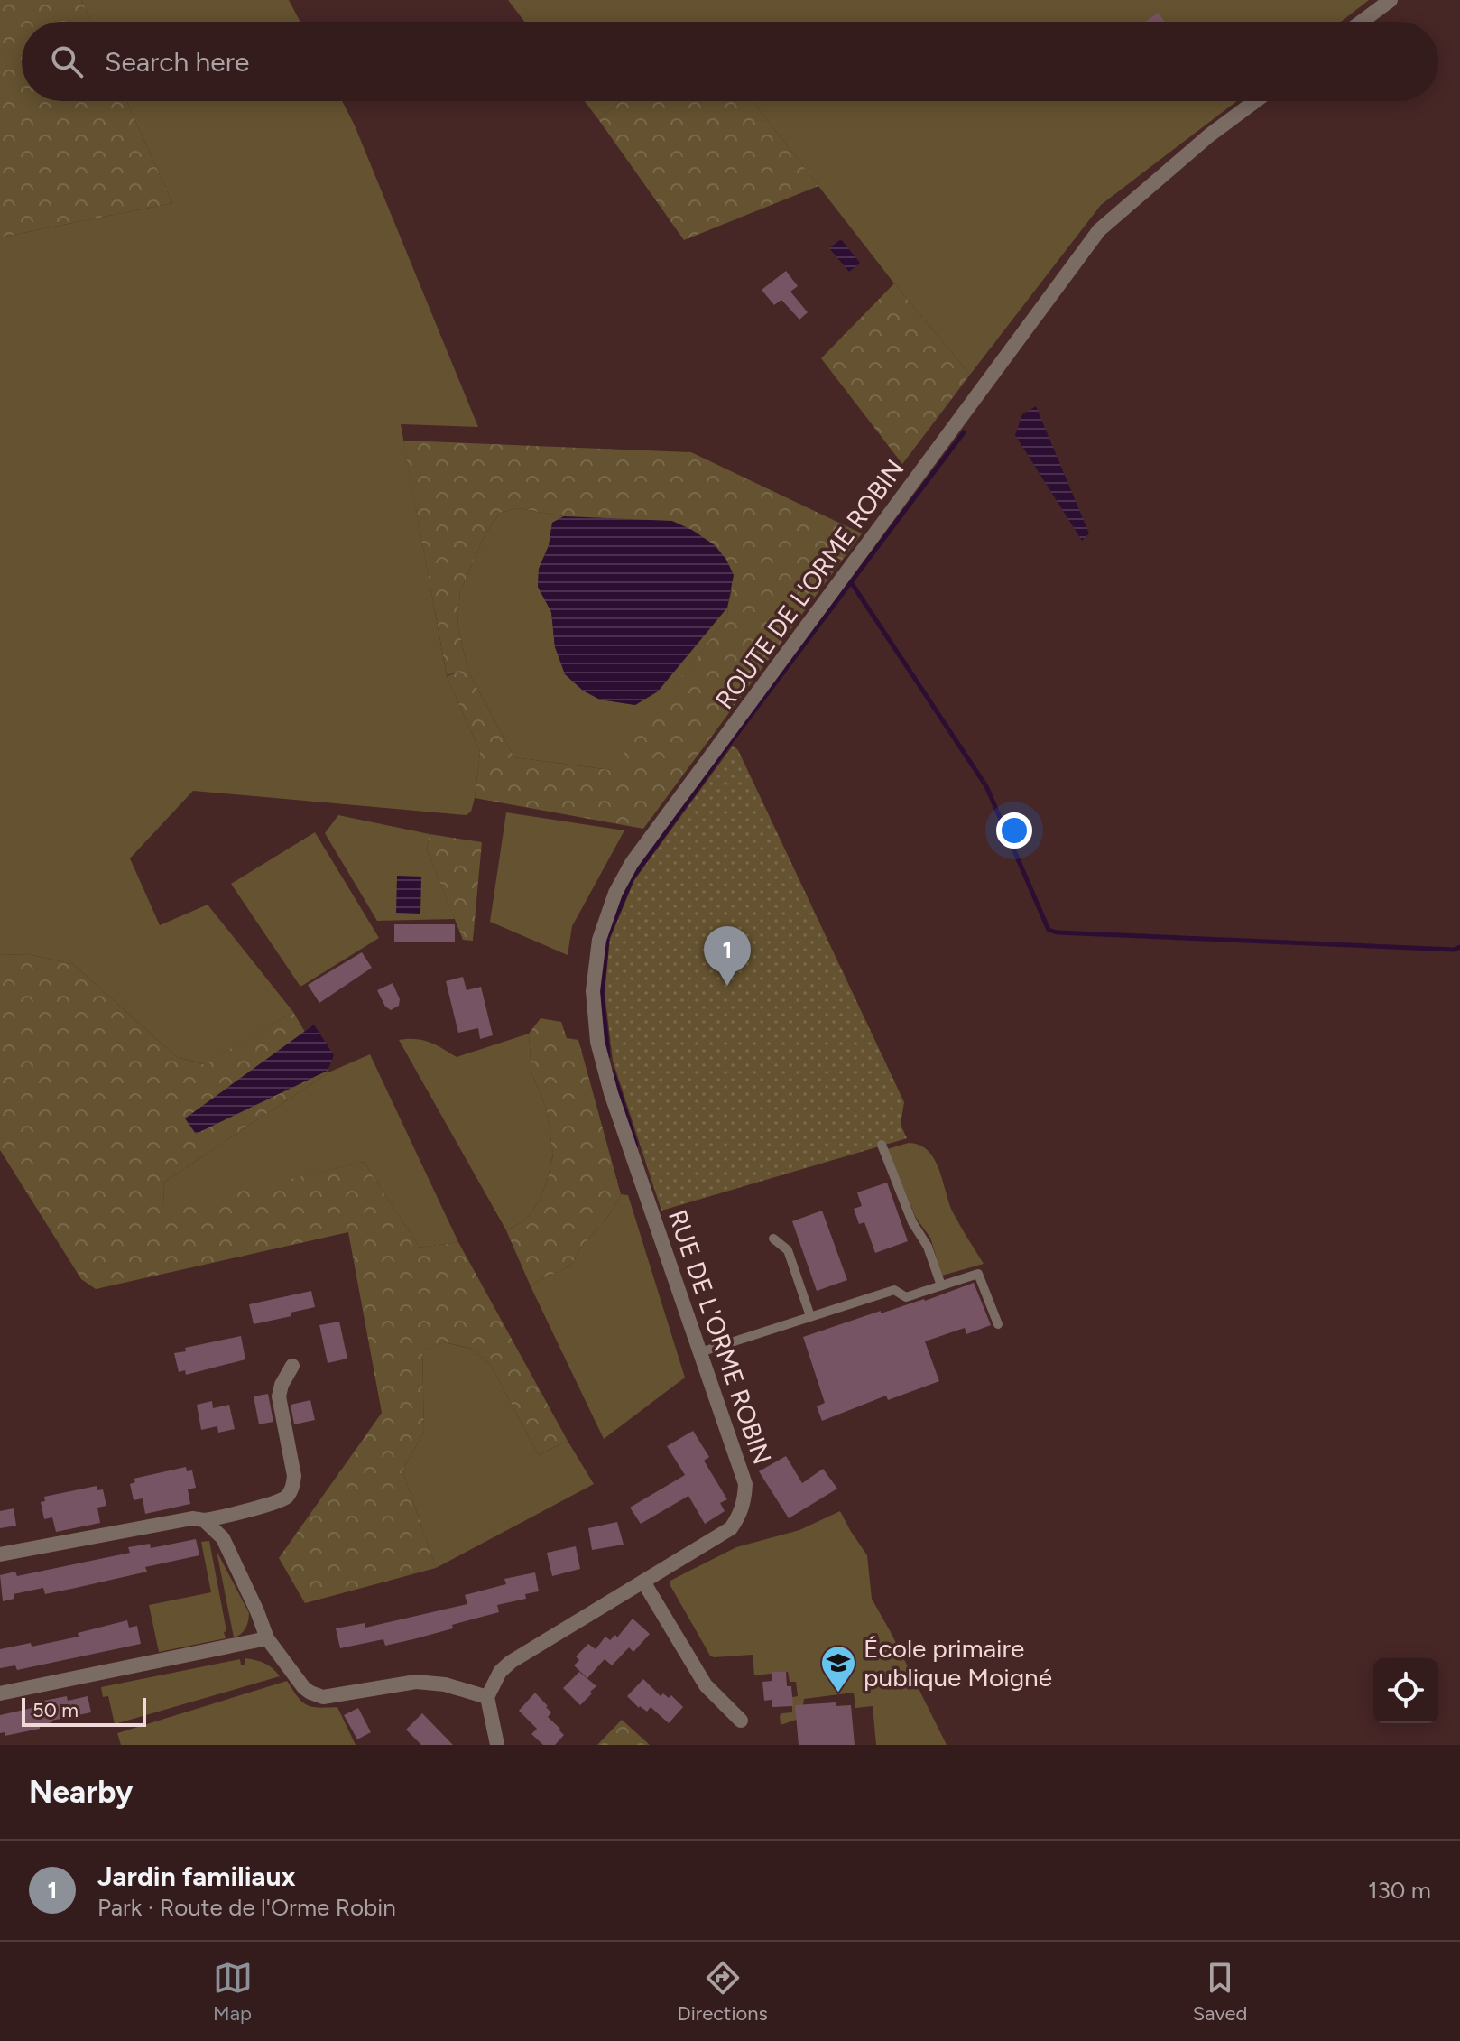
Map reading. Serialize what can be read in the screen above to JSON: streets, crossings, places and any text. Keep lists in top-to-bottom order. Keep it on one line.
{"streets":{"street":["ROUTE DE L'ORME ROBIN","RUE DE L'ORME ROBIN"]},"crossings":[["ROUTE DE L'ORME ROBIN","RUE DE L'ORME ROBIN"]],"places":{"school or university":["École primaire publique Moigné"]},"scale_bar":"50 m","page":{"search":"Search here","pins":"1","scale":"50 m","heading":"Nearby","list":[{"mark":"1","name":"Jardin familiaux","note":"Park · Route de l'Orme Robin","value":"130 m"}],"nav":["Map","Directions","Saved"]}}
